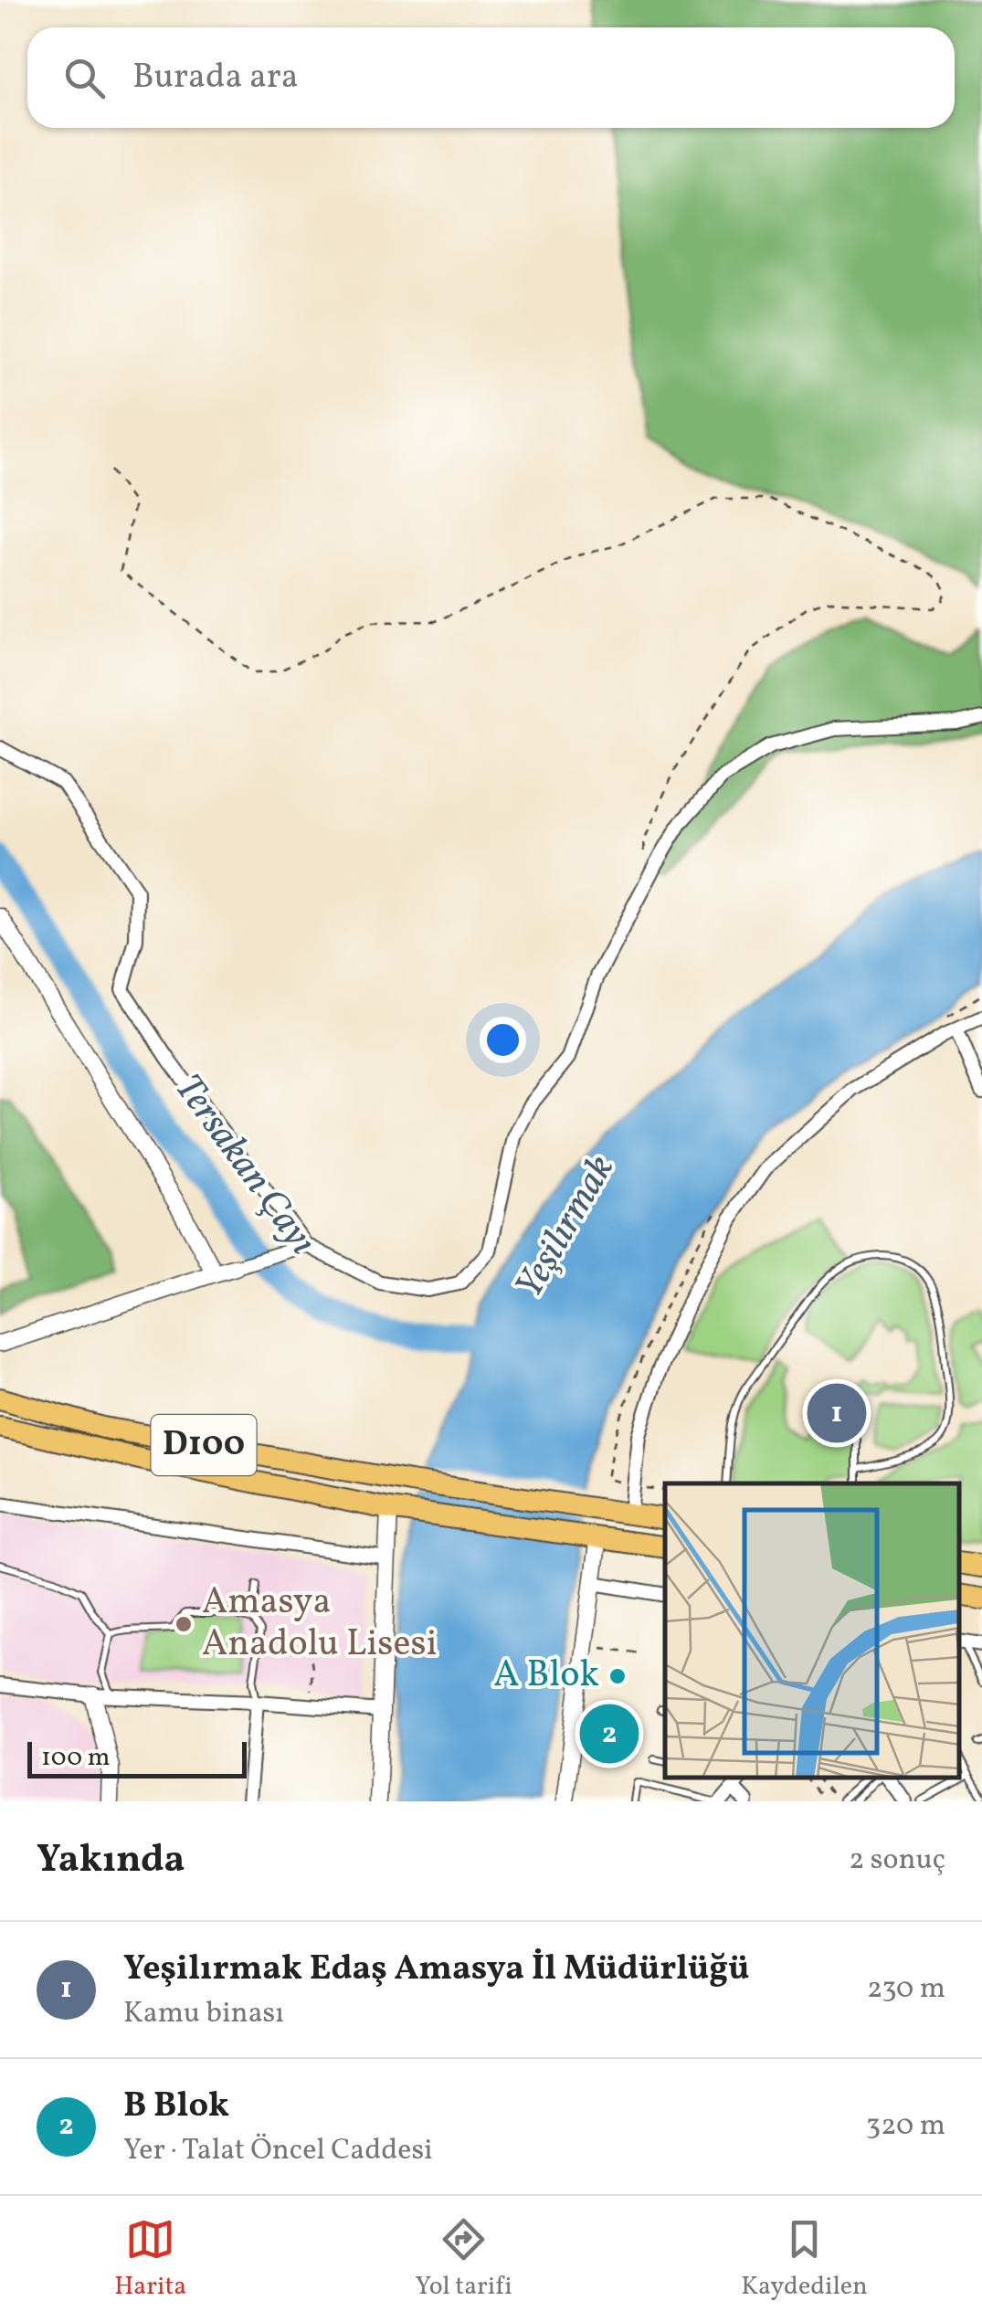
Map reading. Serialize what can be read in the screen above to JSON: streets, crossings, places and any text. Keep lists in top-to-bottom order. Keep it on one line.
{"streets":{"highway":["D100"]},"water":["Tersakan Çayı","Yeşilırmak"],"places":["Amasya Anadolu Lisesi","A Blok"],"scale_bar":"100 m","page":{"search":"Burada ara","pins":["1","2"],"scale":"100 m","heading":["Yakında","2 sonuç"],"list":[{"mark":"1","name":"Yeşilırmak Edaş Amasya İl Müdürlüğü","note":"Kamu binası","value":"230 m"},{"mark":"2","name":"B Blok","note":"Yer · Talat Öncel Caddesi","value":"320 m"}],"nav":["Harita","Yol tarifi","Kaydedilen"]}}
